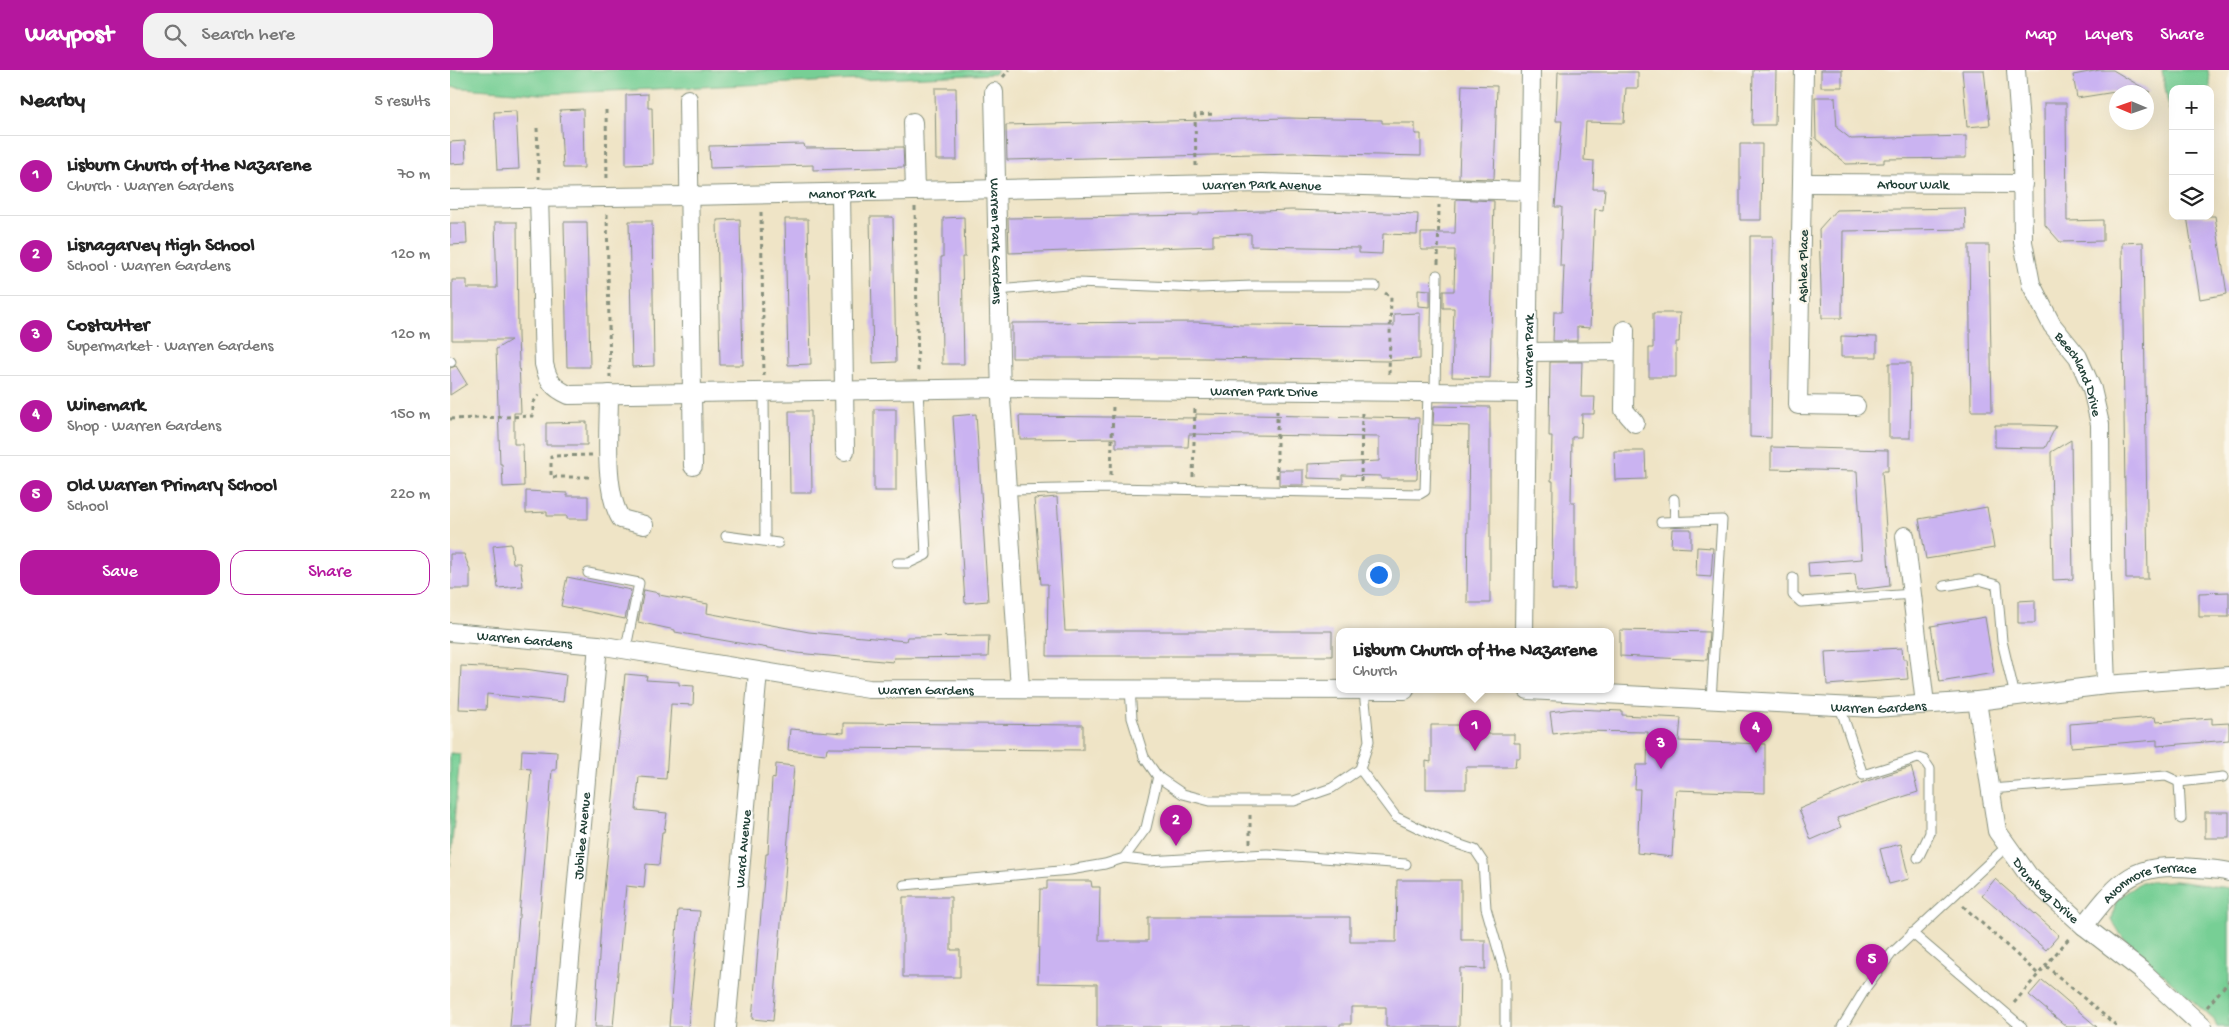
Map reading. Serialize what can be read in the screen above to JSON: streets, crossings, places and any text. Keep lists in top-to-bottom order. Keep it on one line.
{"streets":{"street":["Arbour Walk","Warren Park Avenue","Manor Park","Warren Park Gardens","Ashlea Place","Warren Park","Beechland Drive","Warren Park Drive","Warren Gardens","Jubilee Avenue","Ward Avenue","Avonmore Terrace","Drumbeg Drive"]},"crossings":[["Arbour Walk","Ashlea Place"],["Arbour Walk","Beechland Drive"],["Warren Park Avenue","Manor Park"],["Warren Park Avenue","Warren Park Gardens"],["Warren Park Avenue","Warren Park"],["Manor Park","Warren Park Gardens"],["Warren Park Gardens","Warren Park Drive"],["Warren Park Gardens","Warren Gardens"],["Warren Park","Warren Park Drive"],["Beechland Drive","Warren Gardens"],["Warren Gardens","Jubilee Avenue"],["Warren Gardens","Ward Avenue"],["Warren Gardens","Drumbeg Drive"],["Avonmore Terrace","Drumbeg Drive"]],"north":"left","page":{"header":"Waypost","search":"Search here","nav":["Map","Layers","Share"],"heading":["Nearby","5 results"],"map_buttons":["+","−"],"list":[{"mark":"1","name":"Lisburn Church of the Nazarene","note":"Church · Warren Gardens","value":"70 m"},{"mark":"2","name":"Lisnagarvey High School","note":"School · Warren Gardens","value":"120 m"},{"mark":"3","name":"Costcutter","note":"Supermarket · Warren Gardens","value":"120 m"},{"mark":"4","name":"Winemark","note":"Shop · Warren Gardens","value":"150 m"},{"mark":"5","name":"Old Warren Primary School","note":"School","value":"220 m"}],"buttons":["Save","Share"],"popup":["Lisburn Church of the Nazarene","Church"],"pins":["1","4","3","2","5"]}}
